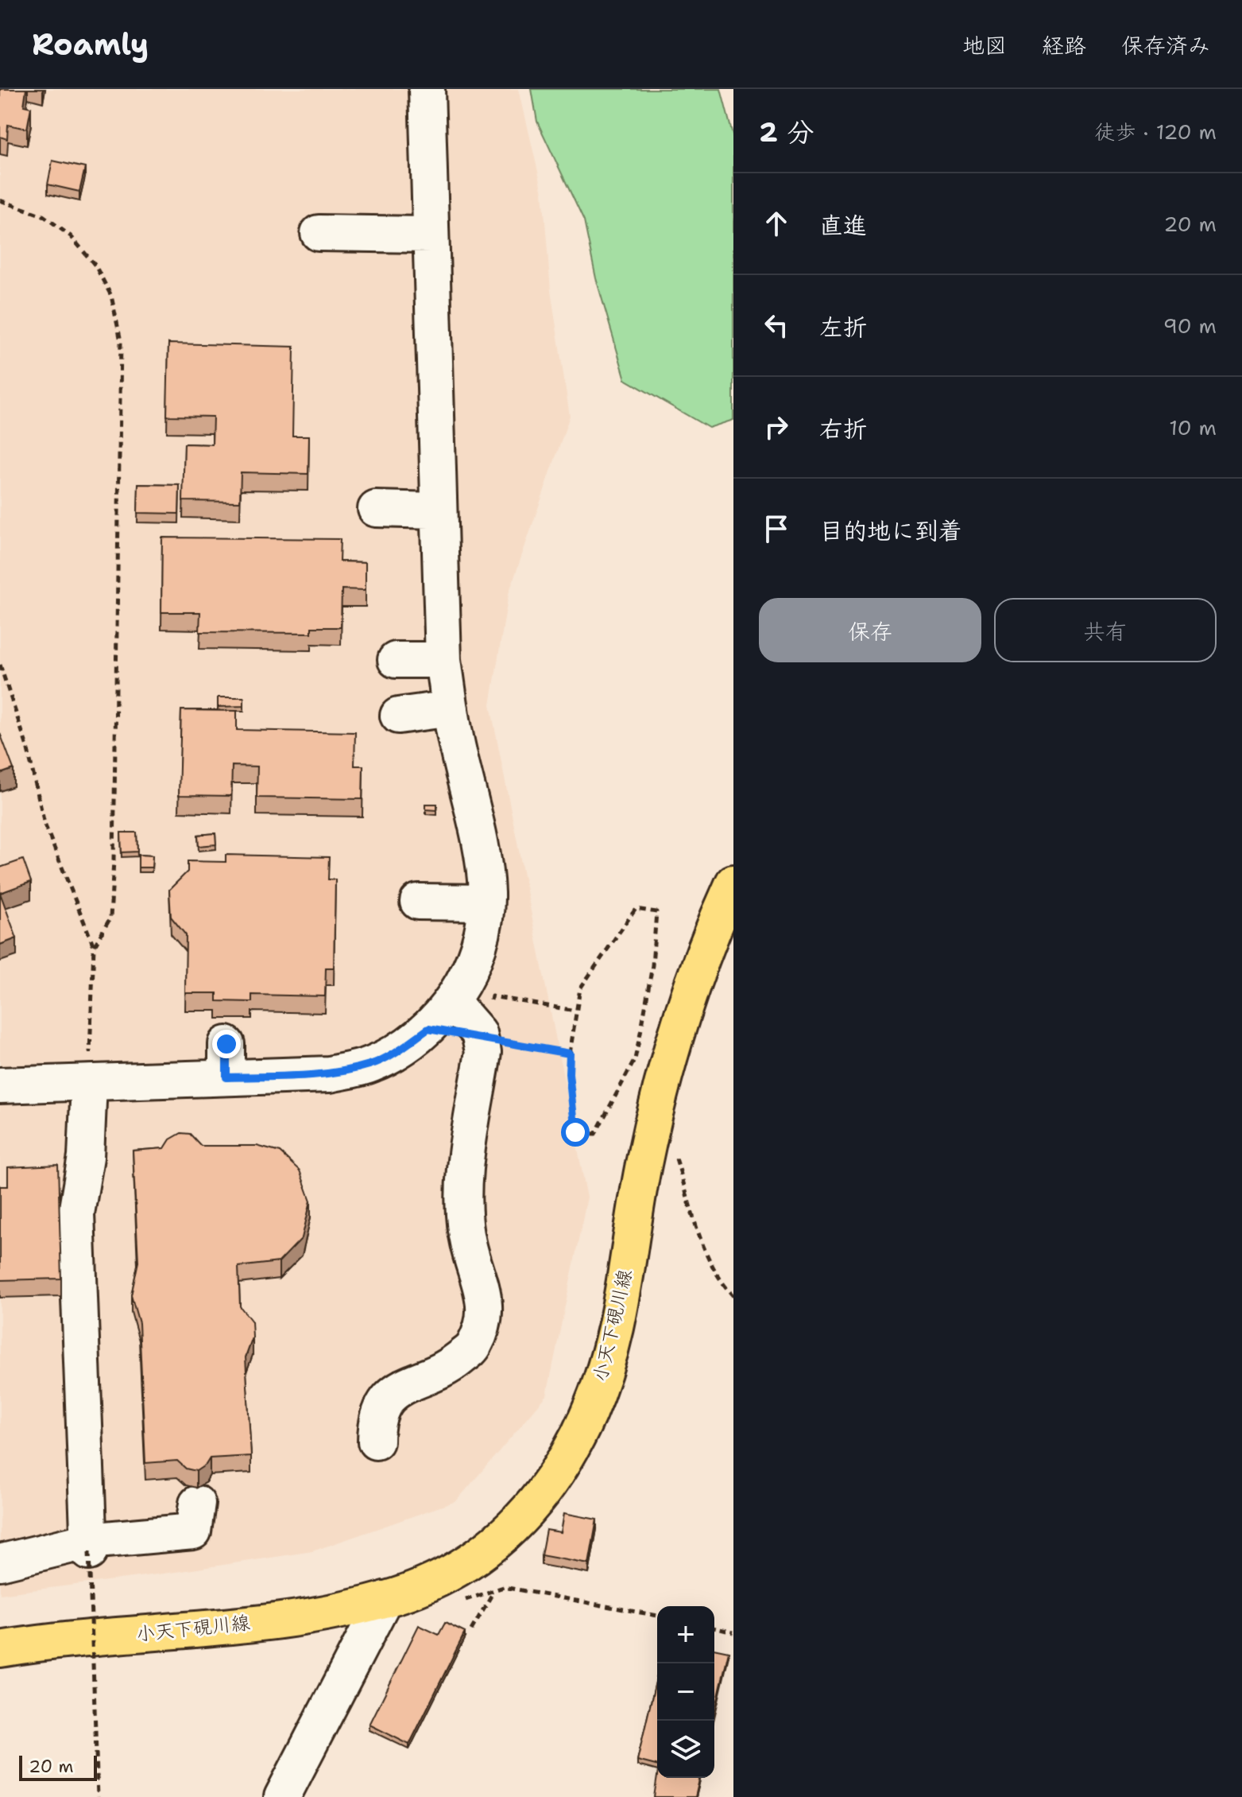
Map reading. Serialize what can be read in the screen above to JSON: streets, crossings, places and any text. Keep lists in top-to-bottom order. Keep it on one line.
{"streets":{"main road":["小天下硯川線"]},"scale_bar":"20 m","page":{"header":"Roamly","nav":["地図","経路","保存済み"],"heading":["2 分","徒歩 · 120 m"],"list":[["直進","20 m"],["左折","90 m"],["右折","10 m"],"目的地に到着"],"buttons":["保存","共有"],"map_buttons":["+","−"],"scale":"20 m"}}
